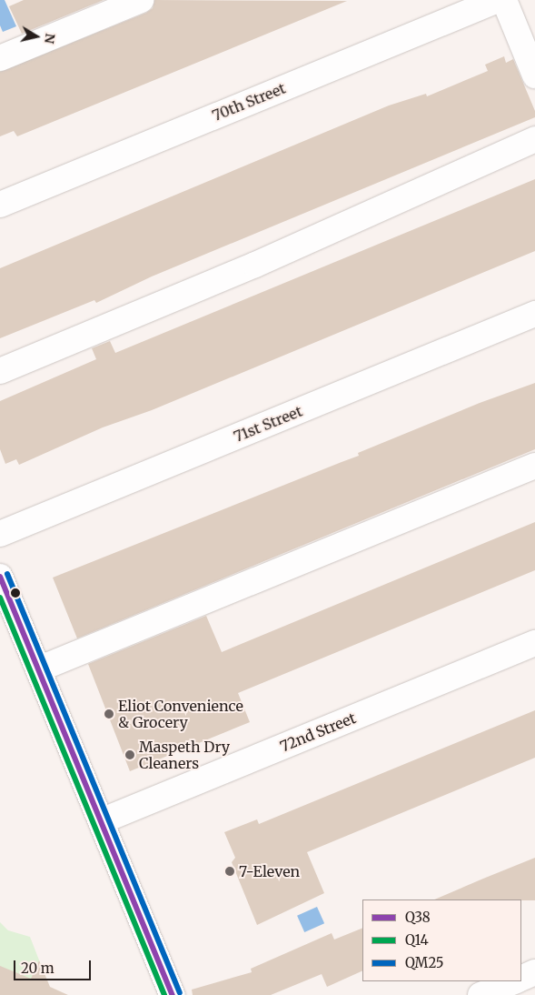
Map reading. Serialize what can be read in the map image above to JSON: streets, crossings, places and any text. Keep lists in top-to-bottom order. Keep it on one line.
{"streets":{"street":["70th Street","71st Street","72nd Street"]},"places":["Eliot Convenience & Grocery","Maspeth Dry Cleaners","7-Eleven"],"lines":["transit line QM25","transit line Q38","transit line Q14"],"legend":["Q38","Q14","QM25"],"scale_bar":"20 m","north":"right"}
